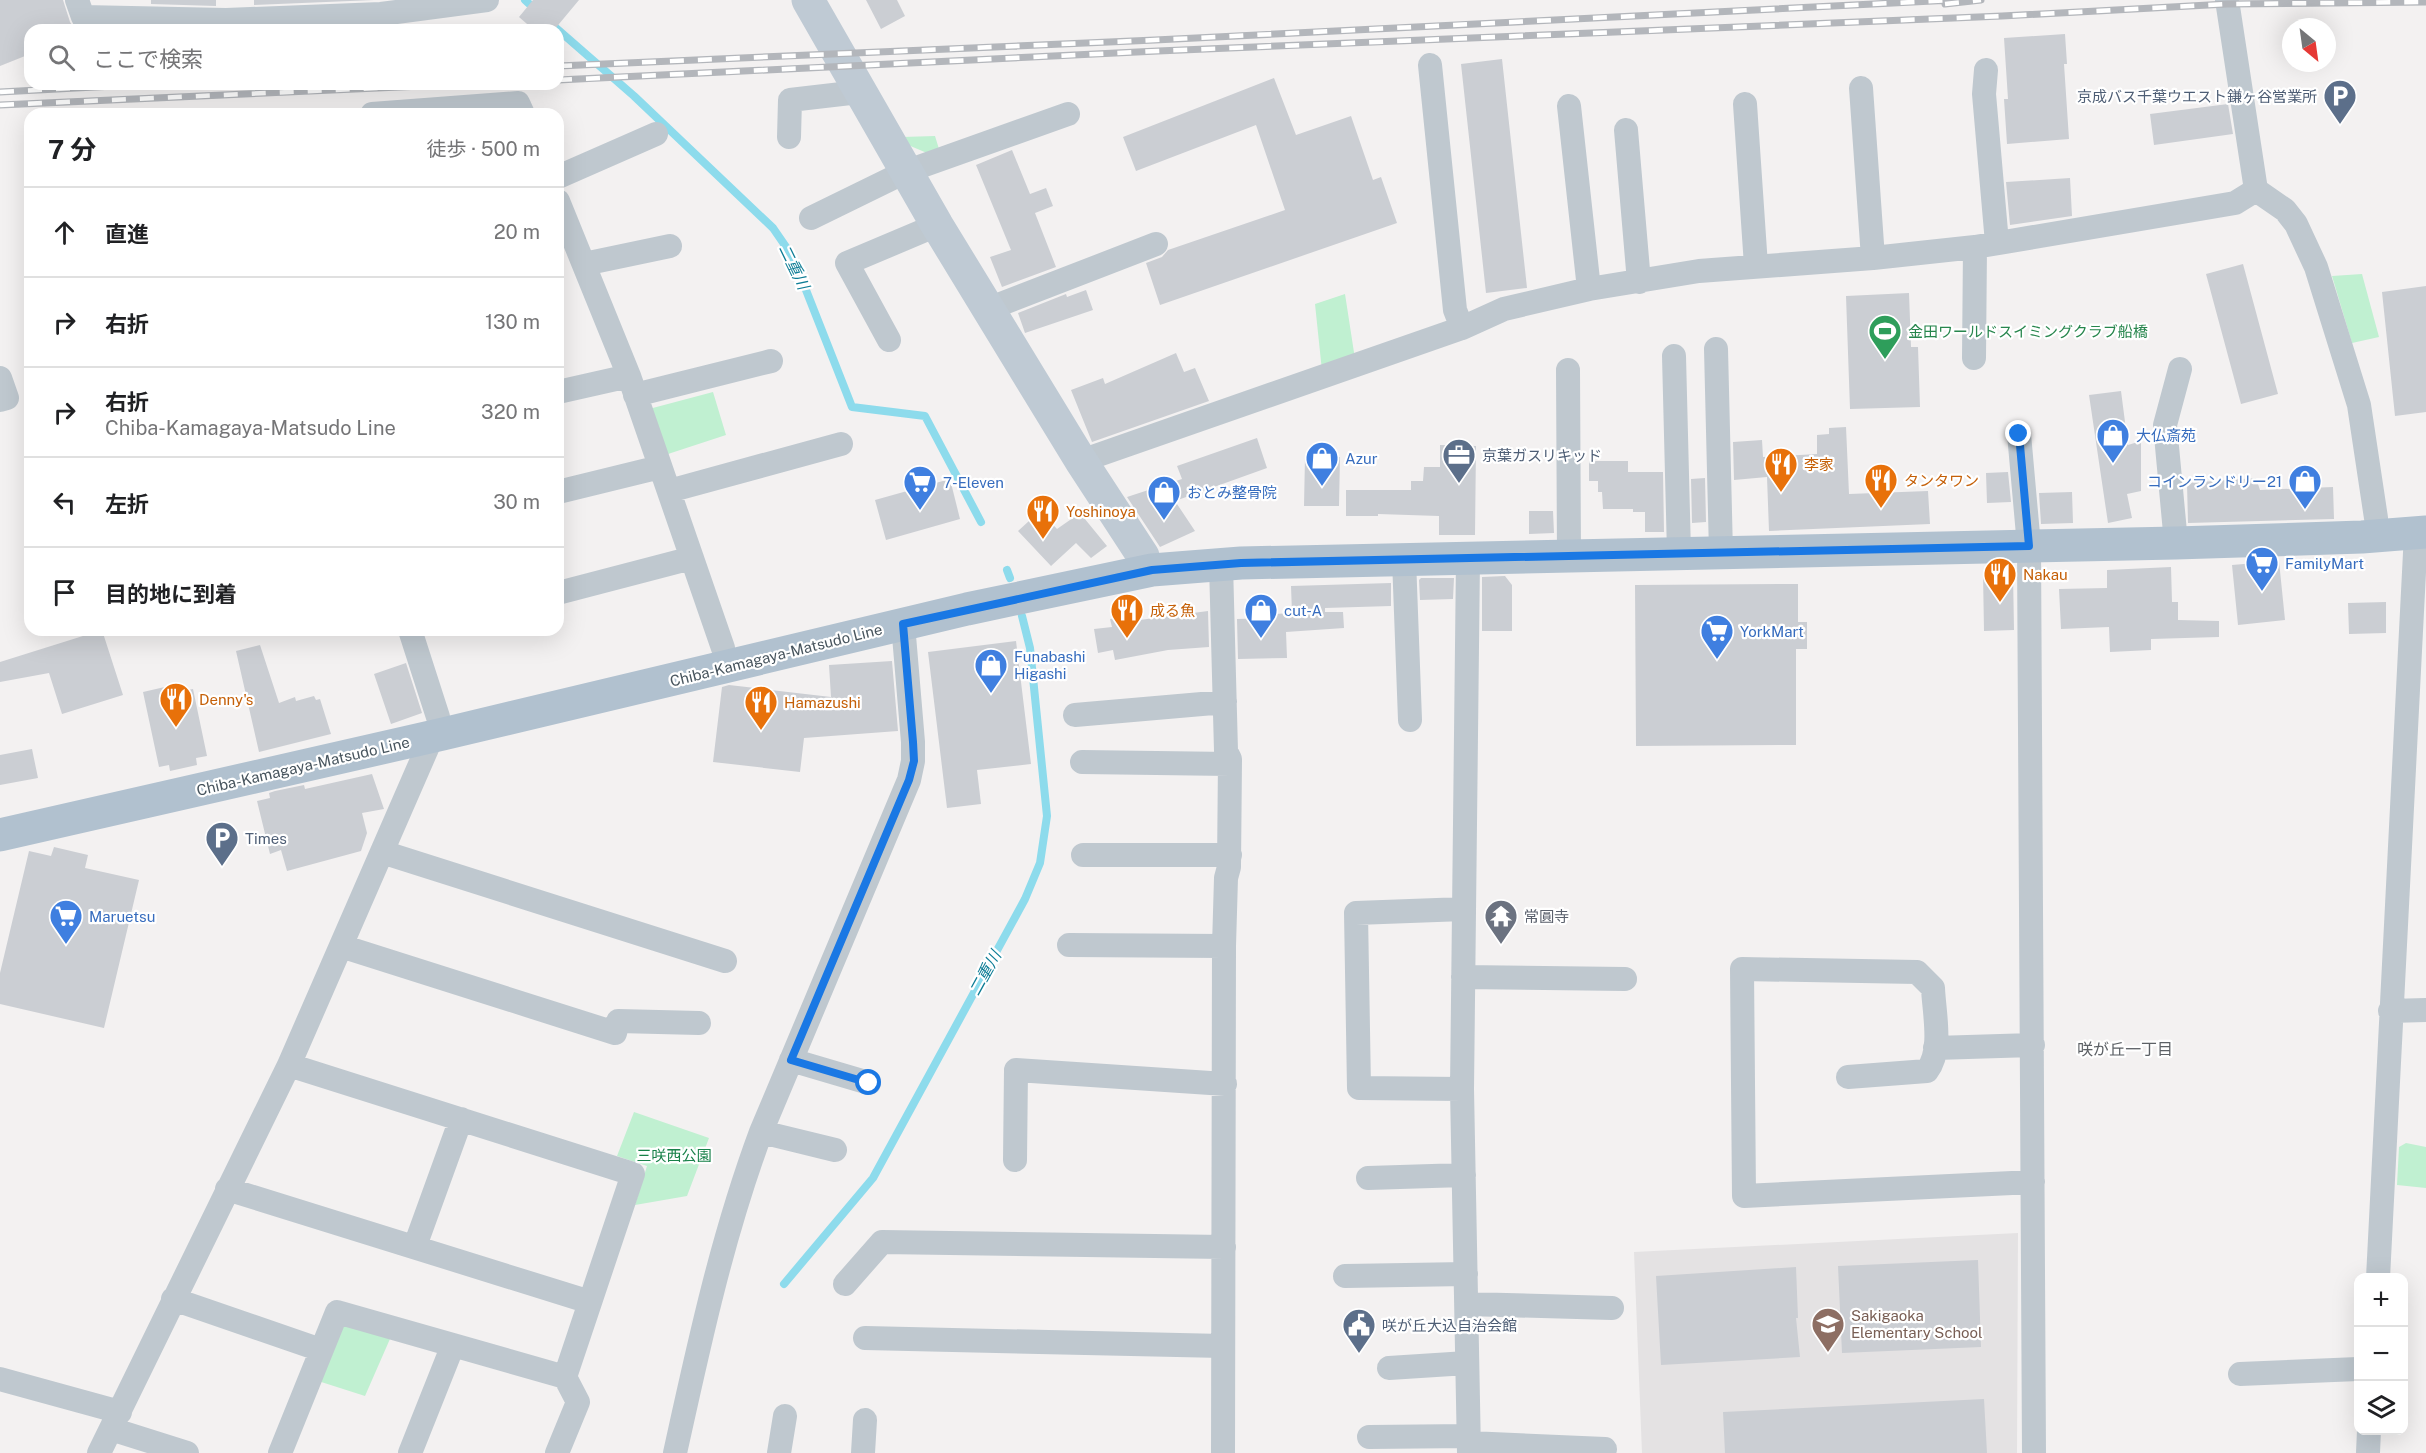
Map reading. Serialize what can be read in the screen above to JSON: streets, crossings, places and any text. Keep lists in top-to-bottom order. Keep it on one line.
{"streets":{"main road":["Chiba-Kamagaya-Matsudo Line"]},"districts":["咲が丘一丁目"],"water":["二重川"],"parks":["三咲西公園"],"places":{"parking":["京成バス千葉ウエスト鎌ヶ谷営業所","Times"],"sports":["金田ワールドスイミングクラブ船橋"],"shop":["大仏斎苑","Azur","コインランドリー21","おとみ整骨院","cut-A","Funabashi Higashi"],"office":["京葉ガスリキッド"],"restaurant":["李家","タンタワン","Yoshinoya","Nakau","成る魚","Denny's","Hamazushi"],"supermarket":["7-Eleven","FamilyMart","YorkMart","Maruetsu"],"temple":["常圓寺"],"school or university":["Sakigaoka Elementary School"],"public building":["咲が丘大込自治会館"]},"north":"bottom right","page":{"search":"ここで検索","heading":["7 分","徒歩 · 500 m"],"list":[["直進","20 m"],["右折","130 m"],["右折","Chiba-Kamagaya-Matsudo Line","320 m"],["左折","30 m"],"目的地に到着"],"map_buttons":["+","−"]}}
